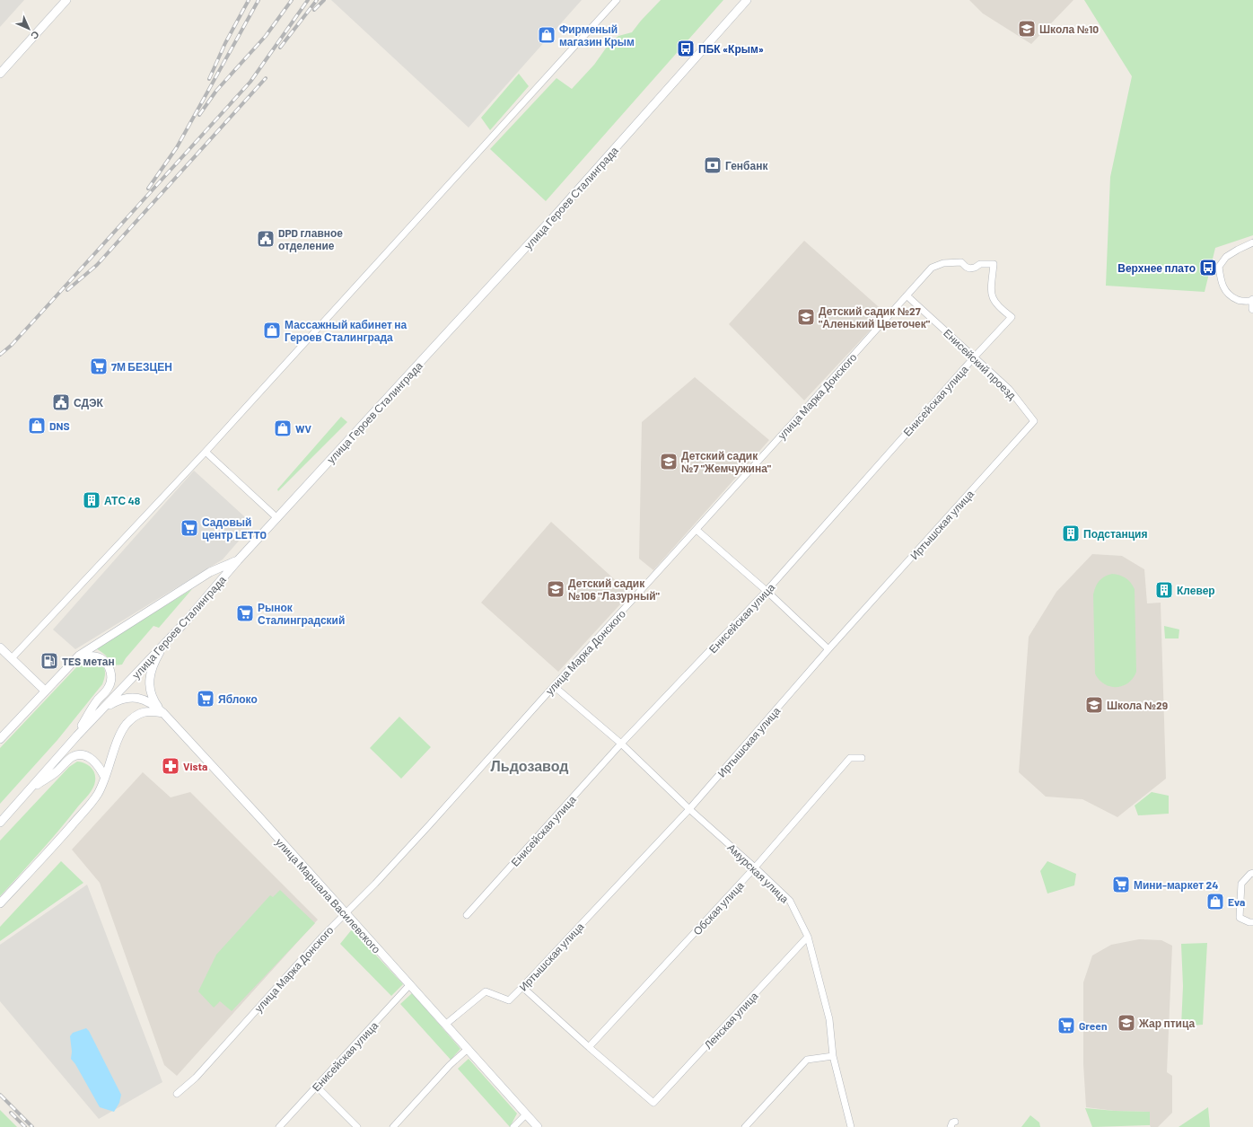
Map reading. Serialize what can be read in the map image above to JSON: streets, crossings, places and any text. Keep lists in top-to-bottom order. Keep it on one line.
{"streets":{"main road":["улица Героев Сталинграда","улица Маршала Василевского"],"street":["Енисейский проезд","улица Марка Донского","Енисейская улица","Иртышская улица","Амурская улица","Обская улица","Ленская улица"]},"crossings":[["улица Героев Сталинграда","улица Маршала Василевского"],["Енисейский проезд","улица Марка Донского"],["Енисейский проезд","Енисейская улица"],["Енисейский проезд","Иртышская улица"],["улица Марка Донского","Енисейская улица"],["улица Марка Донского","Амурская улица"],["улица Марка Донского","улица Маршала Василевского"],["Енисейская улица","Амурская улица"],["Енисейская улица","улица Маршала Василевского"],["Иртышская улица","Амурская улица"],["Иртышская улица","улица Маршала Василевского"],["Амурская улица","Обская улица"],["Амурская улица","Ленская улица"],["Обская улица","Ленская улица"]],"districts":["Льдозавод"],"places":{"school or university":["Школа №10","Детский садик №27 \"Аленький Цветочек\"","Детский садик №7 \"Жемчужина\"","Детский садик №106 \"Лазурный\"","Школа №29","Жар птица"],"shop":["Фирменый магазин Крым","Массажный кабинет на Героев Сталинграда","DNS","WV","Eva"],"bus stop":["ПБК «Крым»","Верхнее плато"],"bank":["Генбанк"],"public building":["DPD главное отделение","СДЭК"],"supermarket":["7М БЕЗЦЕН","Садовый центр LETTO","Рынок Сталинградский","Яблоко","Мини-маркет 24","Green"],"building":["АТС 48","Подстанция","Клевер"],"fuel station":["TES метан"],"pharmacy":["Vista"]},"north":"bottom right"}
